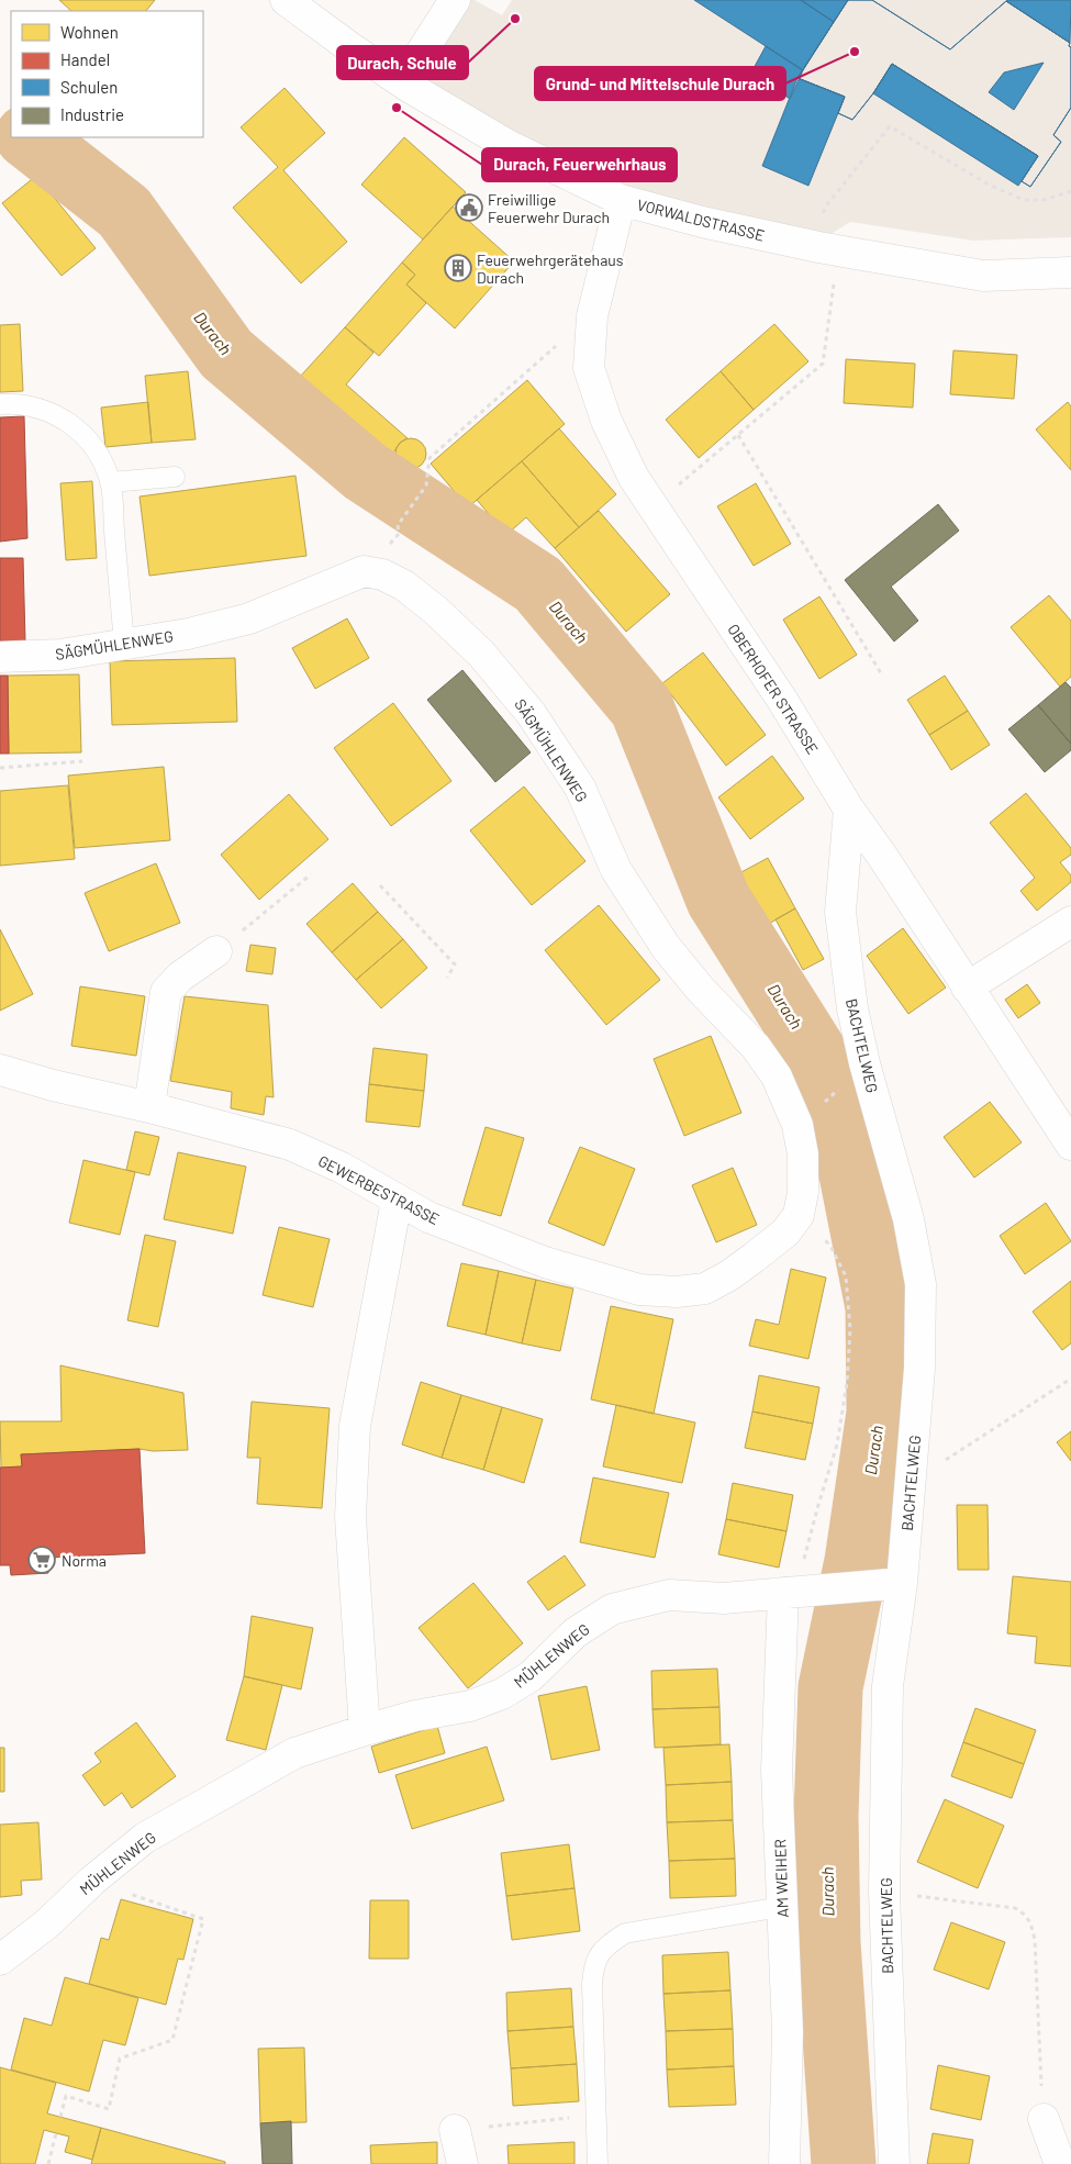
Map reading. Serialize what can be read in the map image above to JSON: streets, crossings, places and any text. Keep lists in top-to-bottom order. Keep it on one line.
{"streets":{"street":["VORWALDSTRASSE","SÄGMÜHLENWEG","OBERHOFER STRASSE","BACHTELWEG","GEWERBESTRASSE","MÜHLENWEG","AM WEIHER"]},"crossings":[["VORWALDSTRASSE","OBERHOFER STRASSE"],["SÄGMÜHLENWEG","GEWERBESTRASSE"],["OBERHOFER STRASSE","BACHTELWEG"],["BACHTELWEG","MÜHLENWEG"],["MÜHLENWEG","AM WEIHER"]],"water":["Durach"],"places":{"other":["Durach, Schule","Grund- und Mittelschule Durach","Durach, Feuerwehrhaus"],"public building":["Freiwillige Feuerwehr Durach"],"building":["Feuerwehrgerätehaus Durach"],"supermarket":["Norma"]},"legend":["Wohnen","Handel","Schulen","Industrie"]}
